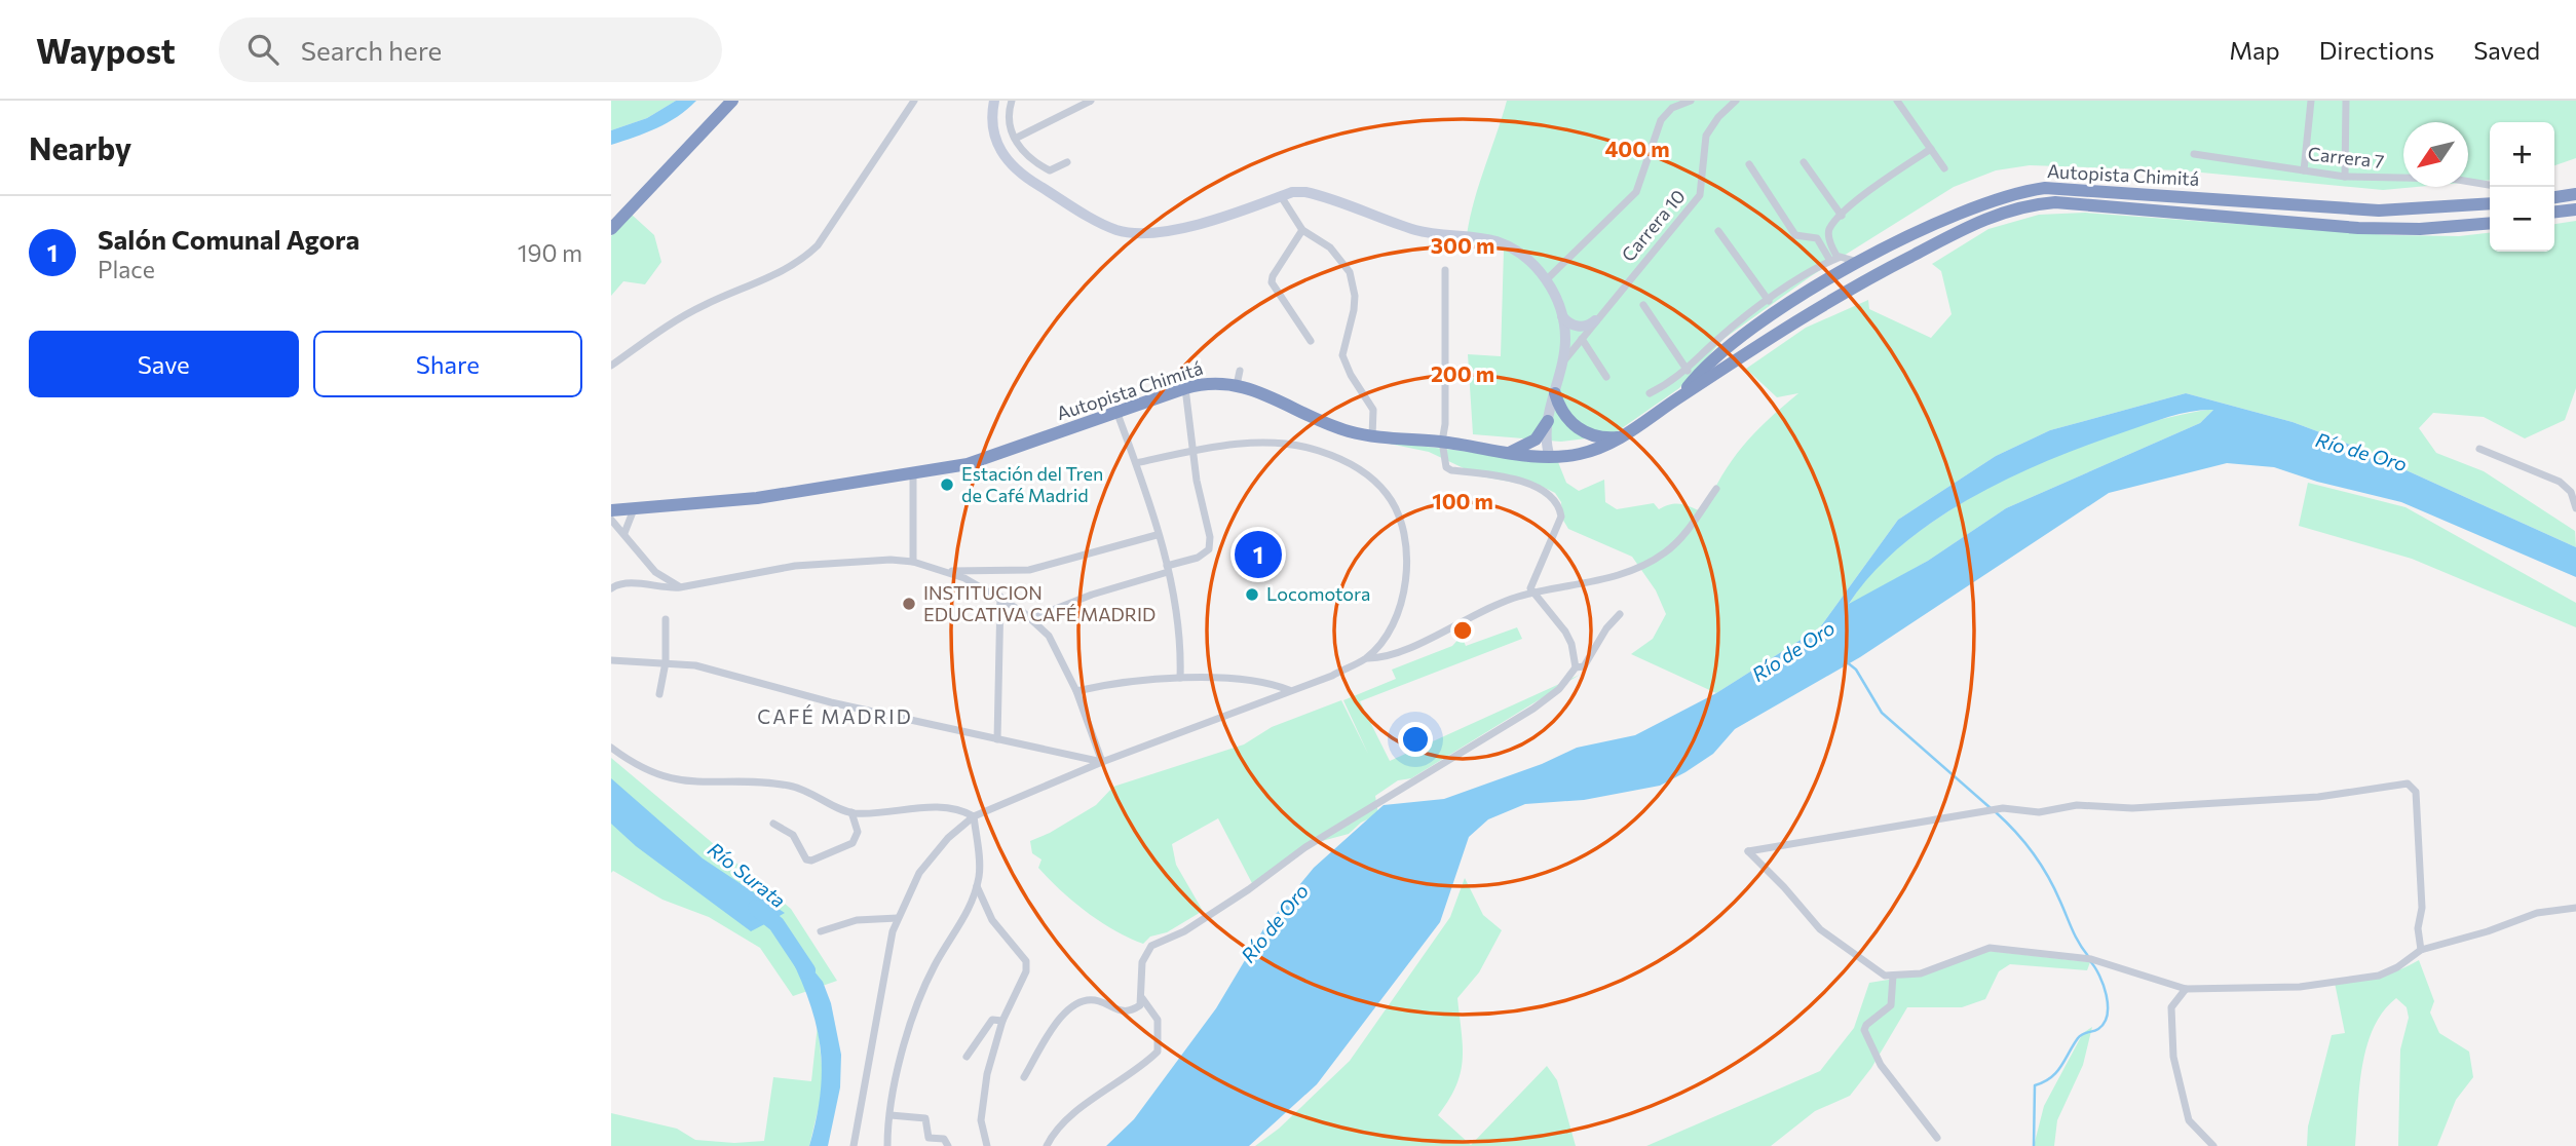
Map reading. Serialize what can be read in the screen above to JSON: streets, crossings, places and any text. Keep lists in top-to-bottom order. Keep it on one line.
{"streets":{"highway":["Autopista Chimitá"],"street":["Carrera 7","Carrera 10"]},"districts":["CAFÉ MADRID"],"water":["Río de Oro","Río Surata"],"places":["Estación del Tren de Café Madrid","Locomotora","INSTITUCION EDUCATIVA CAFÉ MADRID"],"north":"bottom left","page":{"header":"Waypost","search":"Search here","nav":["Map","Directions","Saved"],"heading":"Nearby","map_buttons":["+","−"],"list":[{"mark":"1","name":"Salón Comunal Agora","note":"Place","value":"190 m"}],"buttons":["Save","Share"],"pins":"1"},"rings":["400 m","300 m","200 m","100 m"]}
